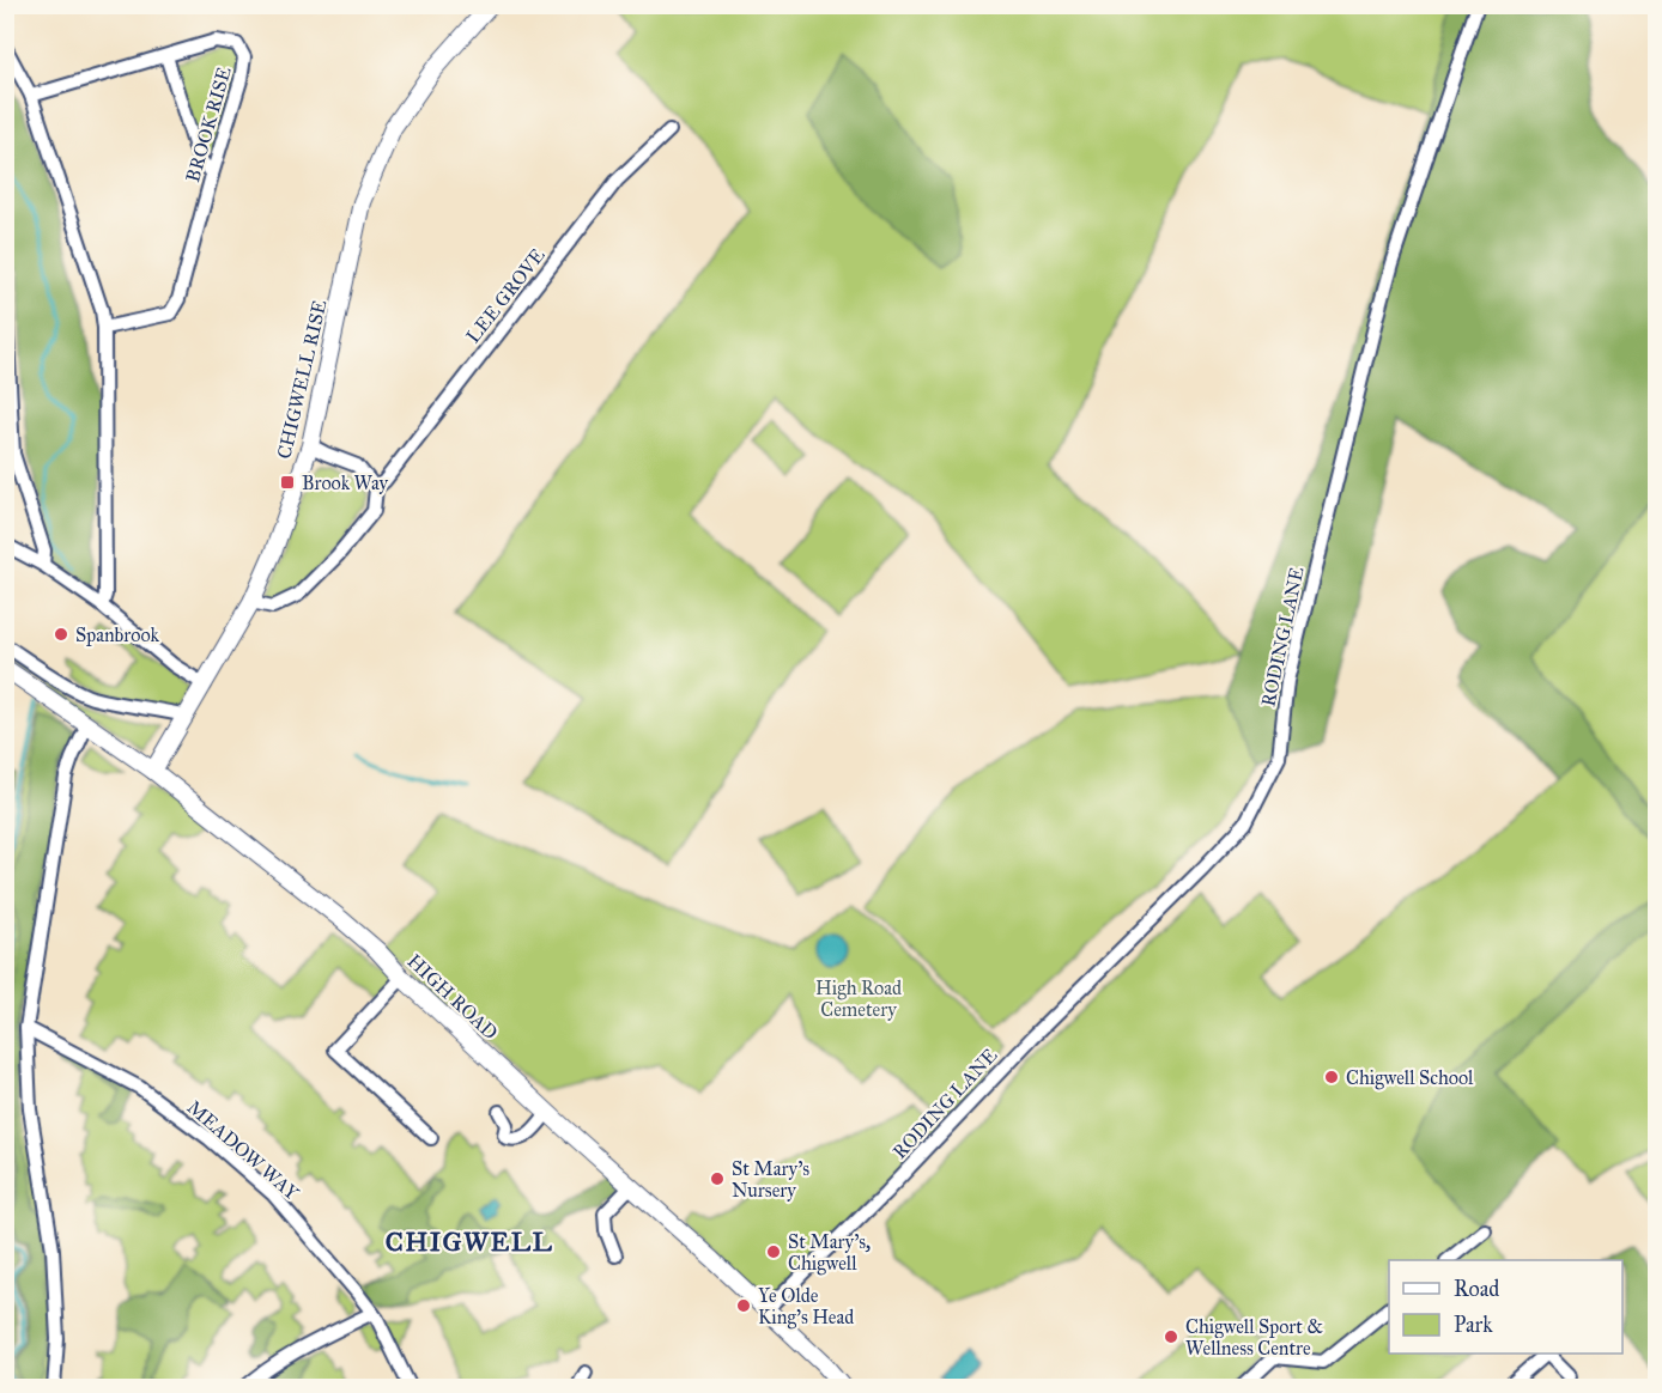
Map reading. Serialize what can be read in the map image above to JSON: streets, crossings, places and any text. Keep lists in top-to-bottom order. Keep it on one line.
{"streets":{"main road":["CHIGWELL RISE","HIGH ROAD"],"street":["BROOK RISE","LEE GROVE","RODING LANE","MEADOW WAY"]},"crossings":[["LEE GROVE","CHIGWELL RISE"],["CHIGWELL RISE","HIGH ROAD"],["RODING LANE","HIGH ROAD"]],"districts":["CHIGWELL"],"parks":["High Road Cemetery"],"places":{"transit":["Brook Way"],"other":["Spanbrook","Chigwell School","St Mary's Nursery","St Mary's, Chigwell","Ye Olde King's Head","Chigwell Sport & Wellness Centre"]},"legend":["Road","Park"]}
